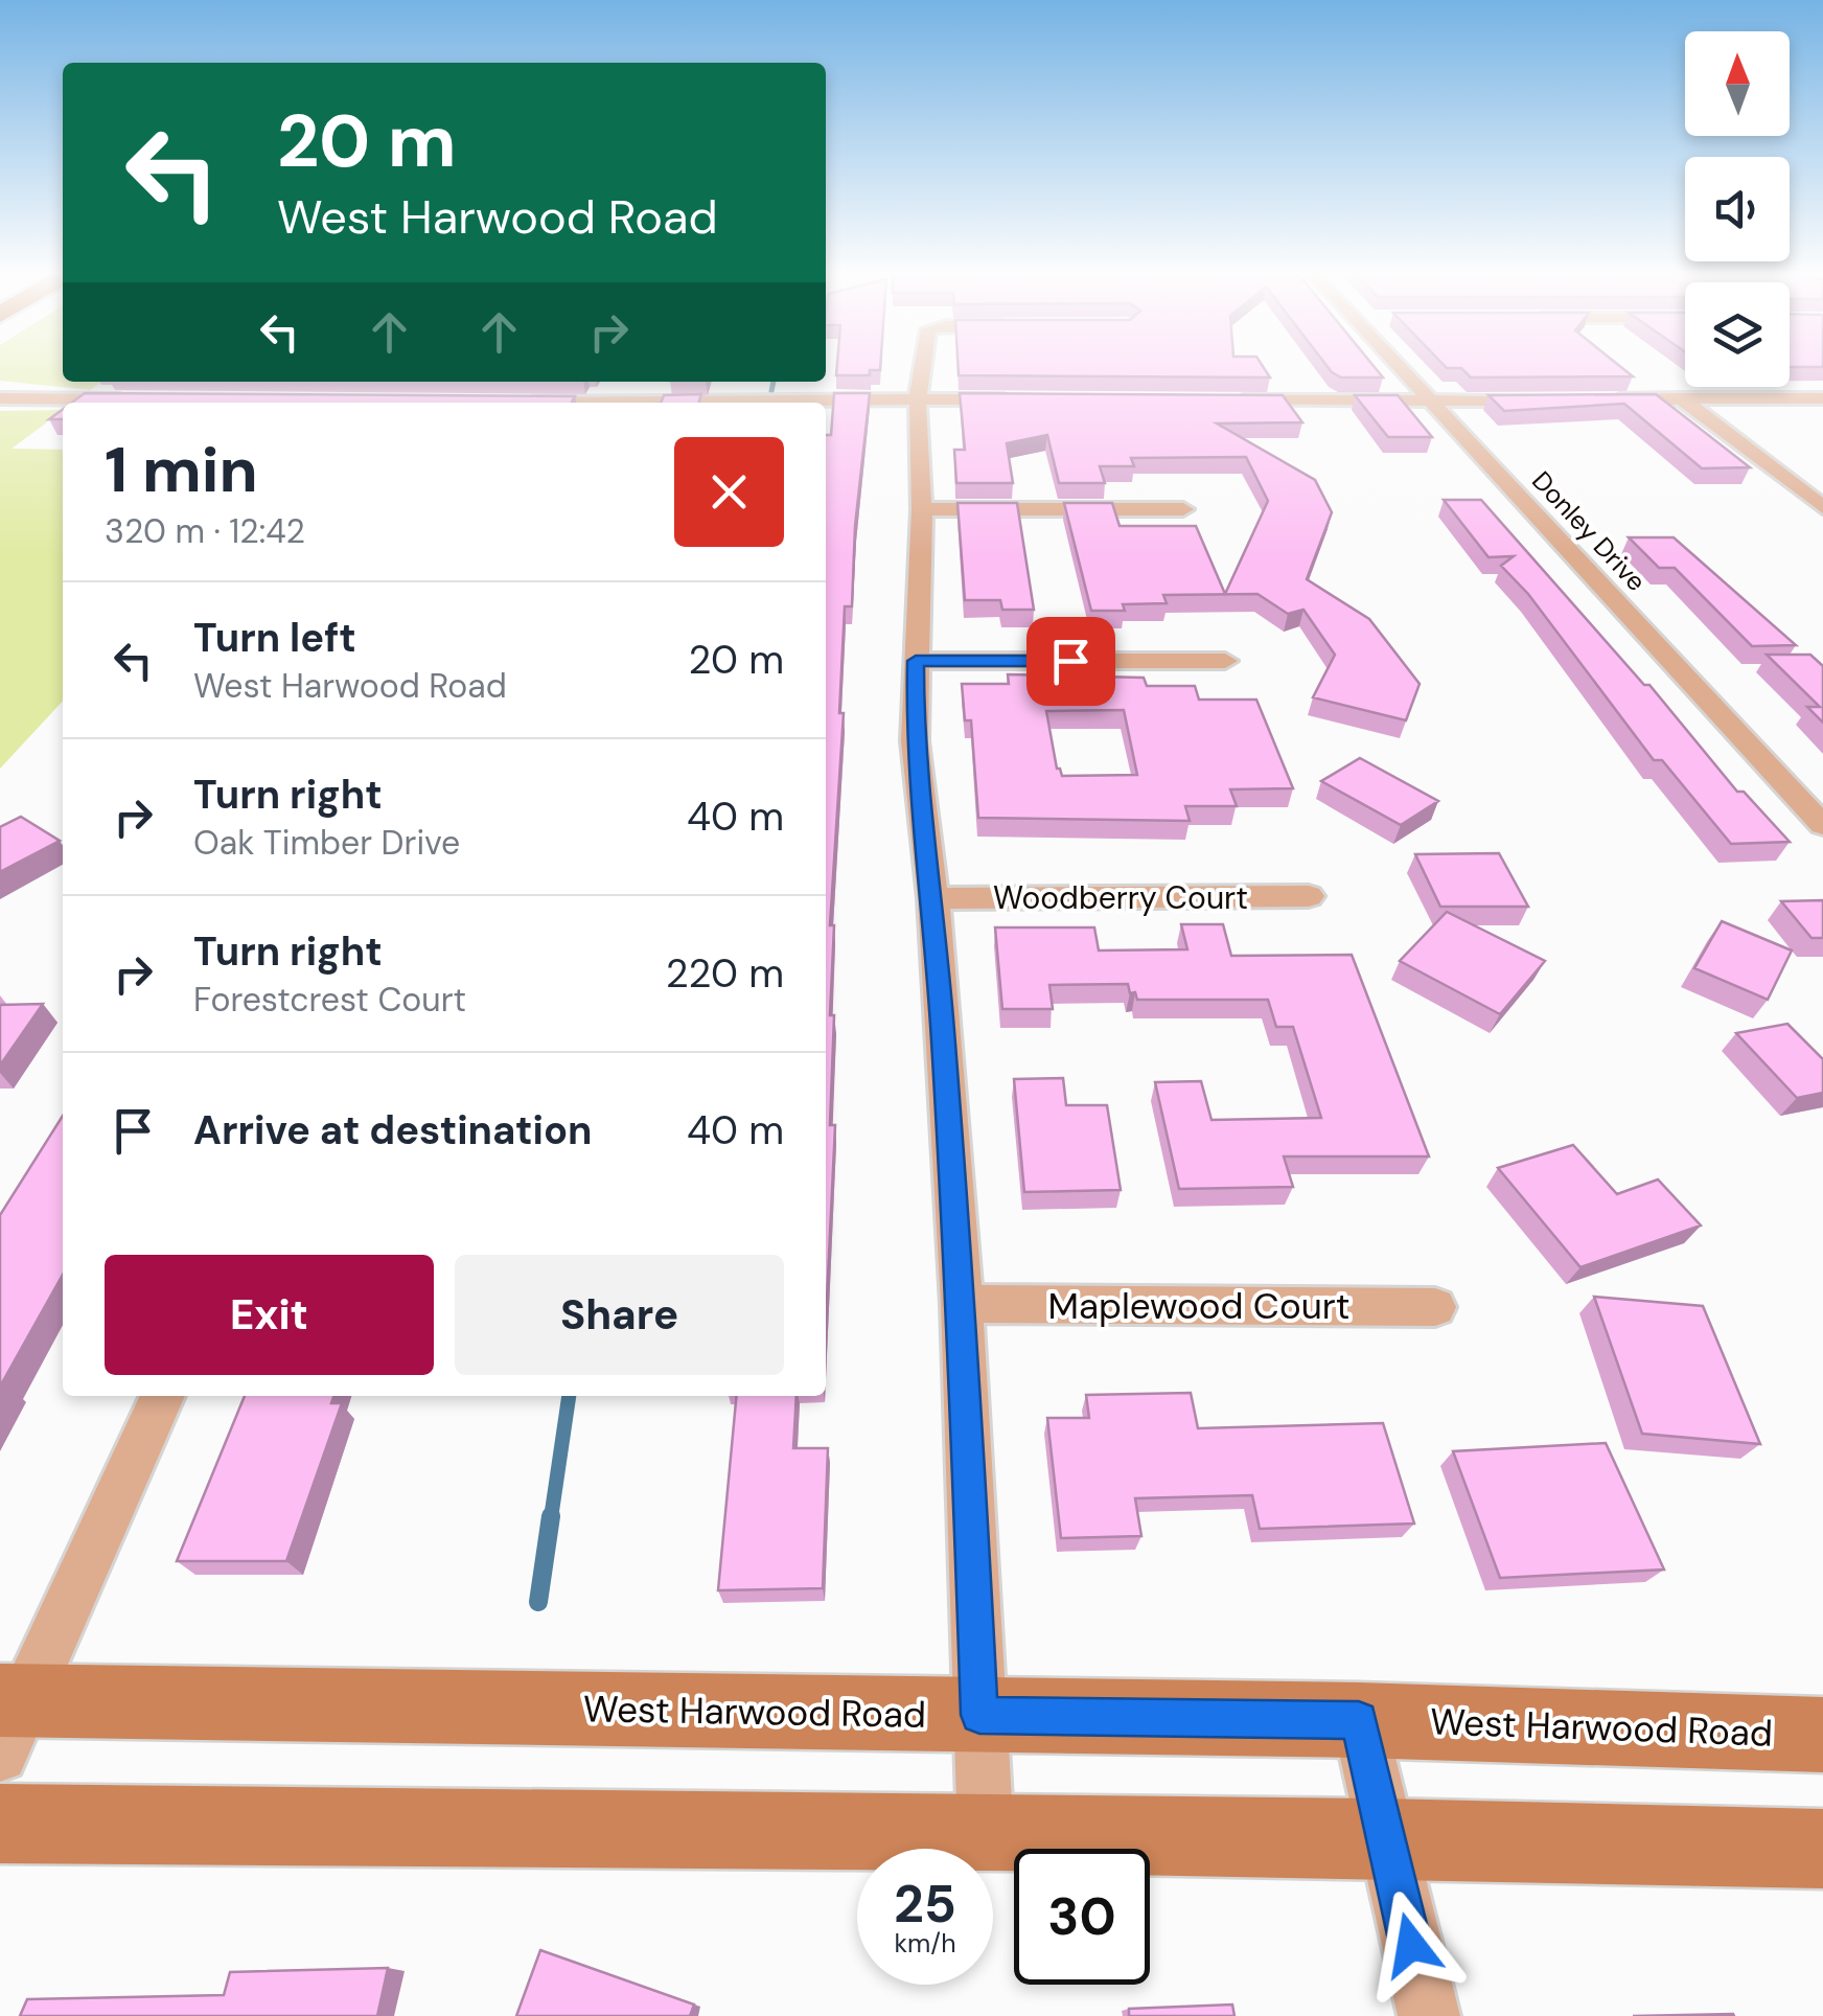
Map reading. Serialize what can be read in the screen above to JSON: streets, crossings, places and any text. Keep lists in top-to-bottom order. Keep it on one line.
{"streets":{"main road":["West Harwood Road"],"street":["Donley Drive","Woodberry Court","Maplewood Court"]},"north":"top","page":{"turn":["20 m","West Harwood Road"],"heading":["1 min","320 m · 12:42"],"list":[{"name":"Turn left","note":"West Harwood Road","value":"20 m"},{"name":"Turn right","note":"Oak Timber Drive","value":"40 m"},{"name":"Turn right","note":"Forestcrest Court","value":"220 m"},{"name":"Arrive at destination","value":"40 m"}],"buttons":["Exit","Share"],"speed":"25 km/h","limit":"30"}}
